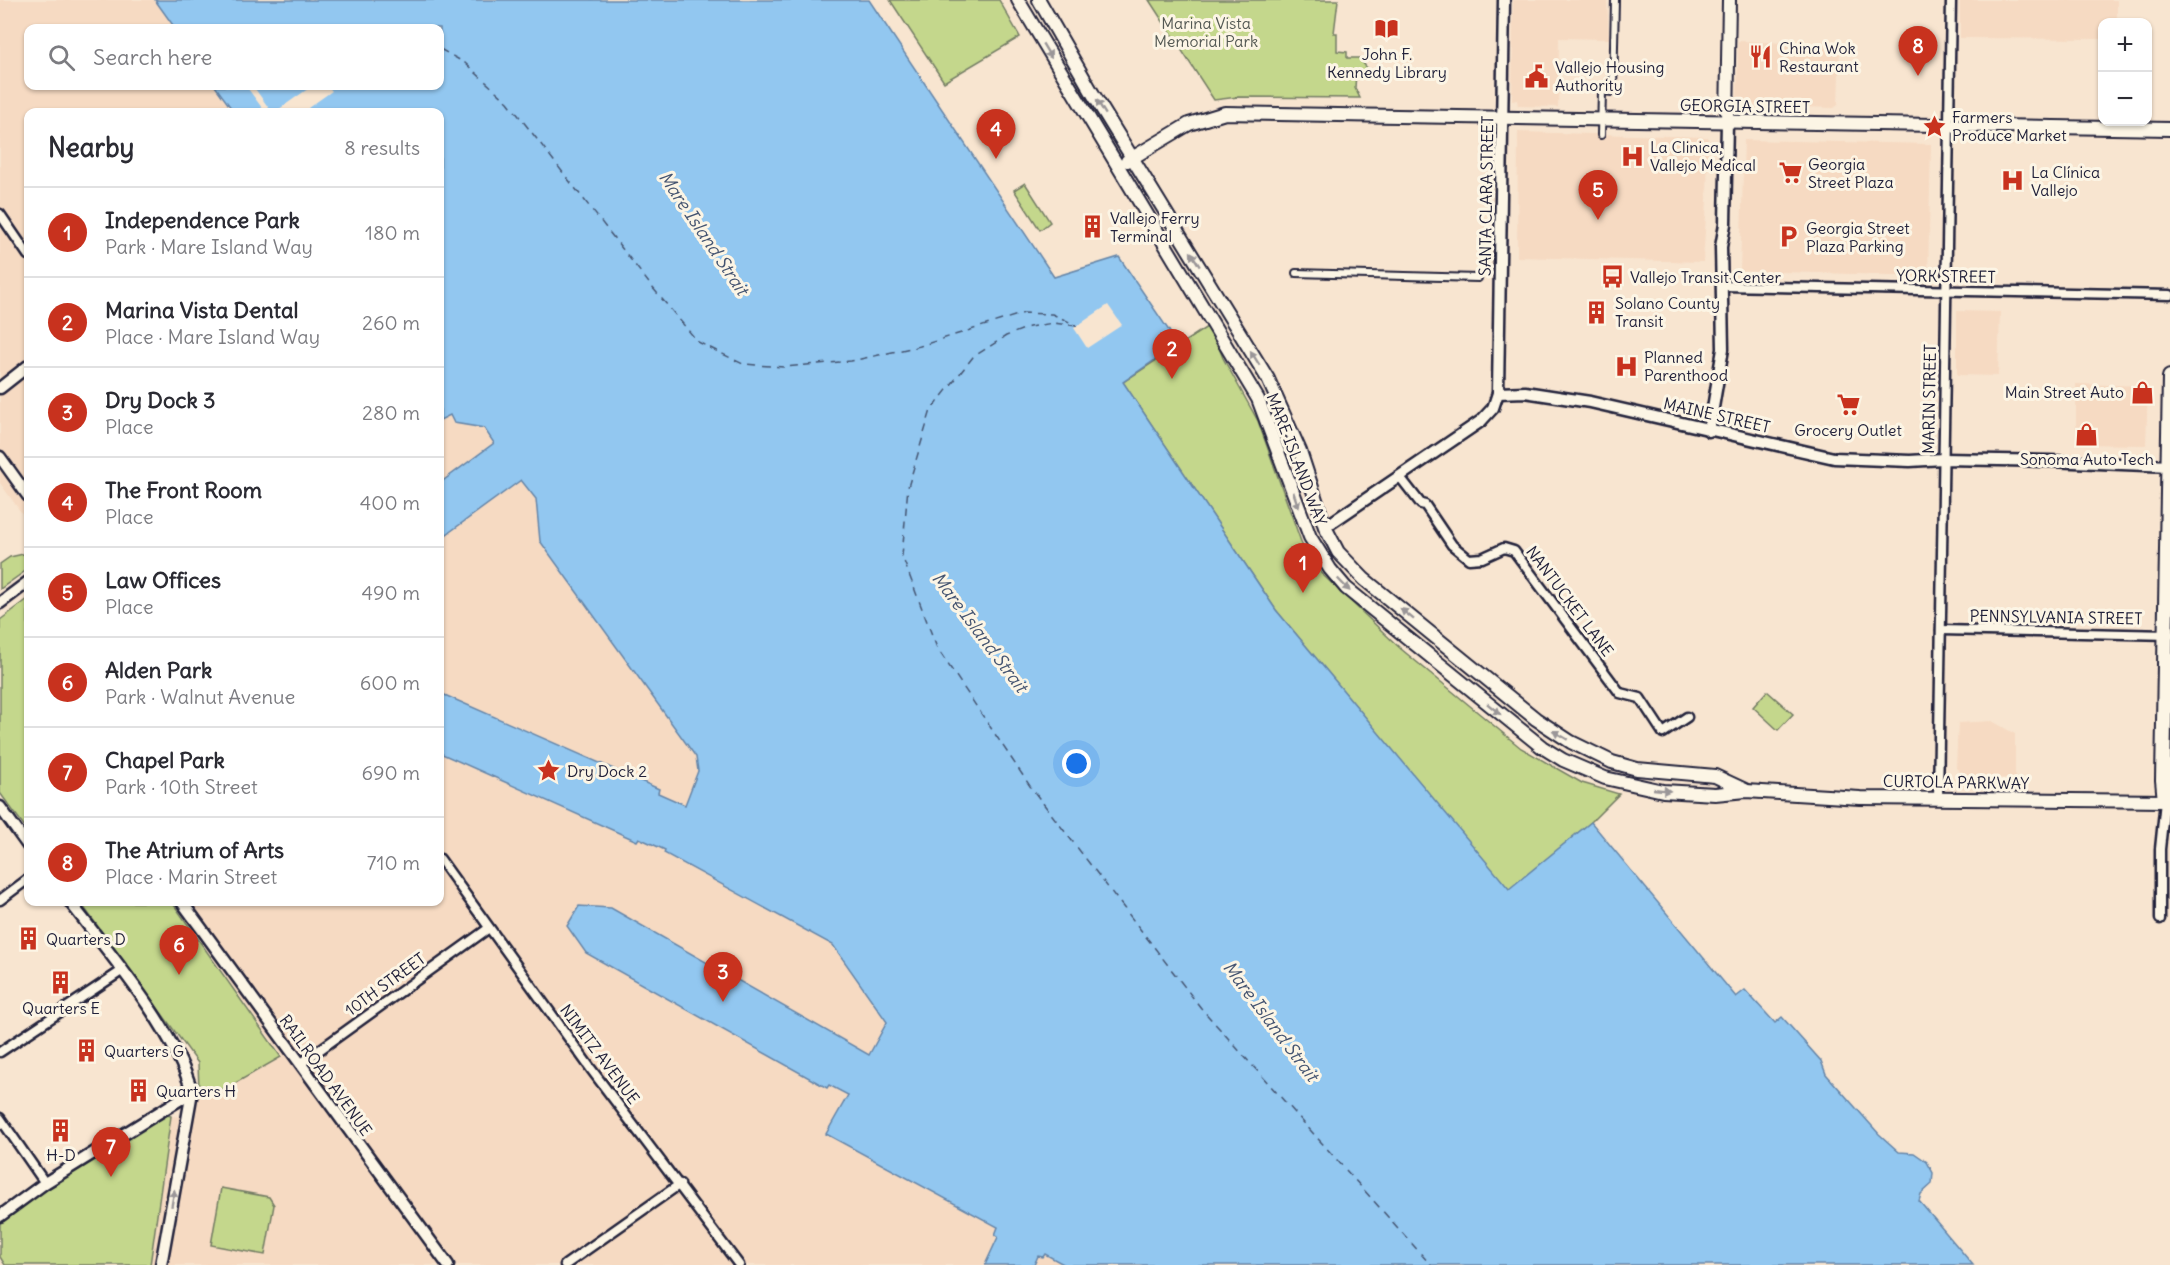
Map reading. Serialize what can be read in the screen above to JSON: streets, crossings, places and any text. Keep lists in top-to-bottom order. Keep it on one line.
{"streets":{"main road":["GEORGIA STREET","MARE ISLAND WAY","CURTOLA PARKWAY"],"street":["SANTA CLARA STREET","YORK STREET","MARIN STREET","MAINE STREET","NANTUCKET LANE","PENNSYLVANIA STREET","10TH STREET","NIMITZ AVENUE","RAILROAD AVENUE"]},"crossings":[["GEORGIA STREET","SANTA CLARA STREET"],["GEORGIA STREET","MARIN STREET"],["GEORGIA STREET","MARE ISLAND WAY"],["SANTA CLARA STREET","MAINE STREET"],["YORK STREET","MARIN STREET"],["MARIN STREET","MAINE STREET"],["MARIN STREET","PENNSYLVANIA STREET"],["MARIN STREET","CURTOLA PARKWAY"],["MARE ISLAND WAY","CURTOLA PARKWAY"],["10TH STREET","NIMITZ AVENUE"],["10TH STREET","RAILROAD AVENUE"]],"water":["Mare Island Strait"],"parks":["Marina Vista Memorial Park"],"places":{"library":["John F. Kennedy Library"],"restaurant":["China Wok Restaurant"],"public building":["Vallejo Housing Authority"],"place":["Farmers Produce Market","Dry Dock 2"],"hospital":["La Clinica, Vallejo Medical","La Clínica Vallejo","Planned Parenthood"],"supermarket":["Georgia Street Plaza","Grocery Outlet"],"building":["Vallejo Ferry Terminal","Solano County Transit","Quarters D","Quarters E","Quarters G","Quarters H","H-D"],"parking":["Georgia Street Plaza Parking"],"bus stop":["Vallejo Transit Center"],"shop":["Main Street Auto","Sonoma Auto Tech"]},"page":{"map_buttons":["+","−"],"search":"Search here","pins":["8","4","5","2","1","6","3","7"],"heading":["Nearby","8 results"],"list":[{"mark":"1","name":"Independence Park","note":"Park · Mare Island Way","value":"180 m"},{"mark":"2","name":"Marina Vista Dental","note":"Place · Mare Island Way","value":"260 m"},{"mark":"3","name":"Dry Dock 3","note":"Place","value":"280 m"},{"mark":"4","name":"The Front Room","note":"Place","value":"400 m"},{"mark":"5","name":"Law Offices","note":"Place","value":"490 m"},{"mark":"6","name":"Alden Park","note":"Park · Walnut Avenue","value":"600 m"},{"mark":"7","name":"Chapel Park","note":"Park · 10th Street","value":"690 m"},{"mark":"8","name":"The Atrium of Arts","note":"Place · Marin Street","value":"710 m"}]}}
